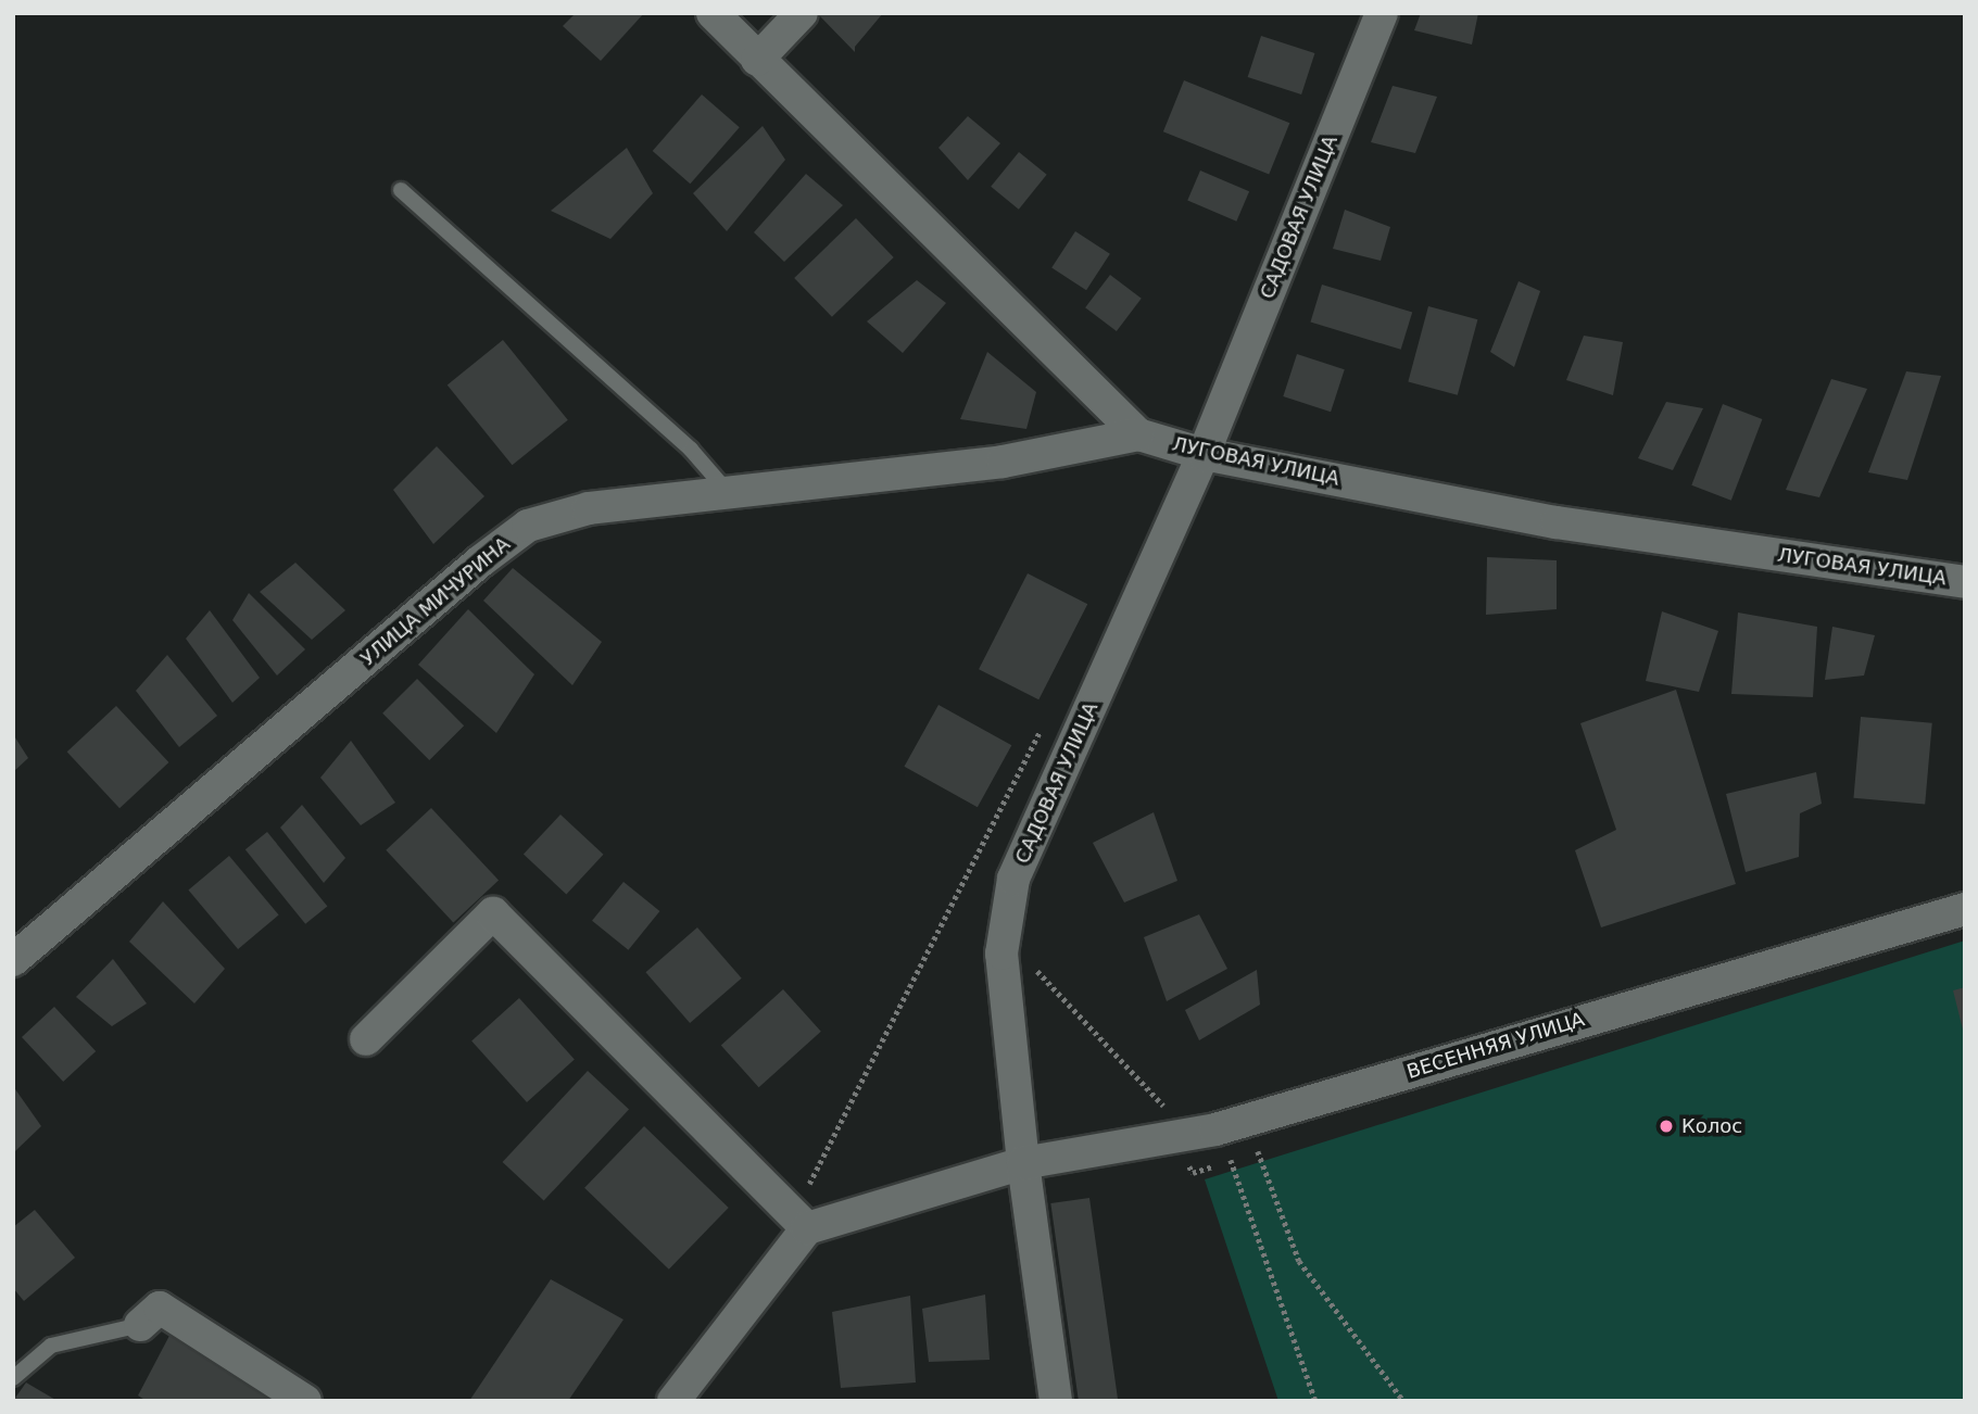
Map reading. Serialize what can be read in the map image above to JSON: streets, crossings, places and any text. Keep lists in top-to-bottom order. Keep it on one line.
{"streets":{"street":["САДОВАЯ УЛИЦА","ЛУГОВАЯ УЛИЦА","УЛИЦА МИЧУРИНА","ВЕСЕННЯЯ УЛИЦА"]},"crossings":[["САДОВАЯ УЛИЦА","ЛУГОВАЯ УЛИЦА"],["САДОВАЯ УЛИЦА","ВЕСЕННЯЯ УЛИЦА"],["ЛУГОВАЯ УЛИЦА","УЛИЦА МИЧУРИНА"]],"places":["Колос"]}
